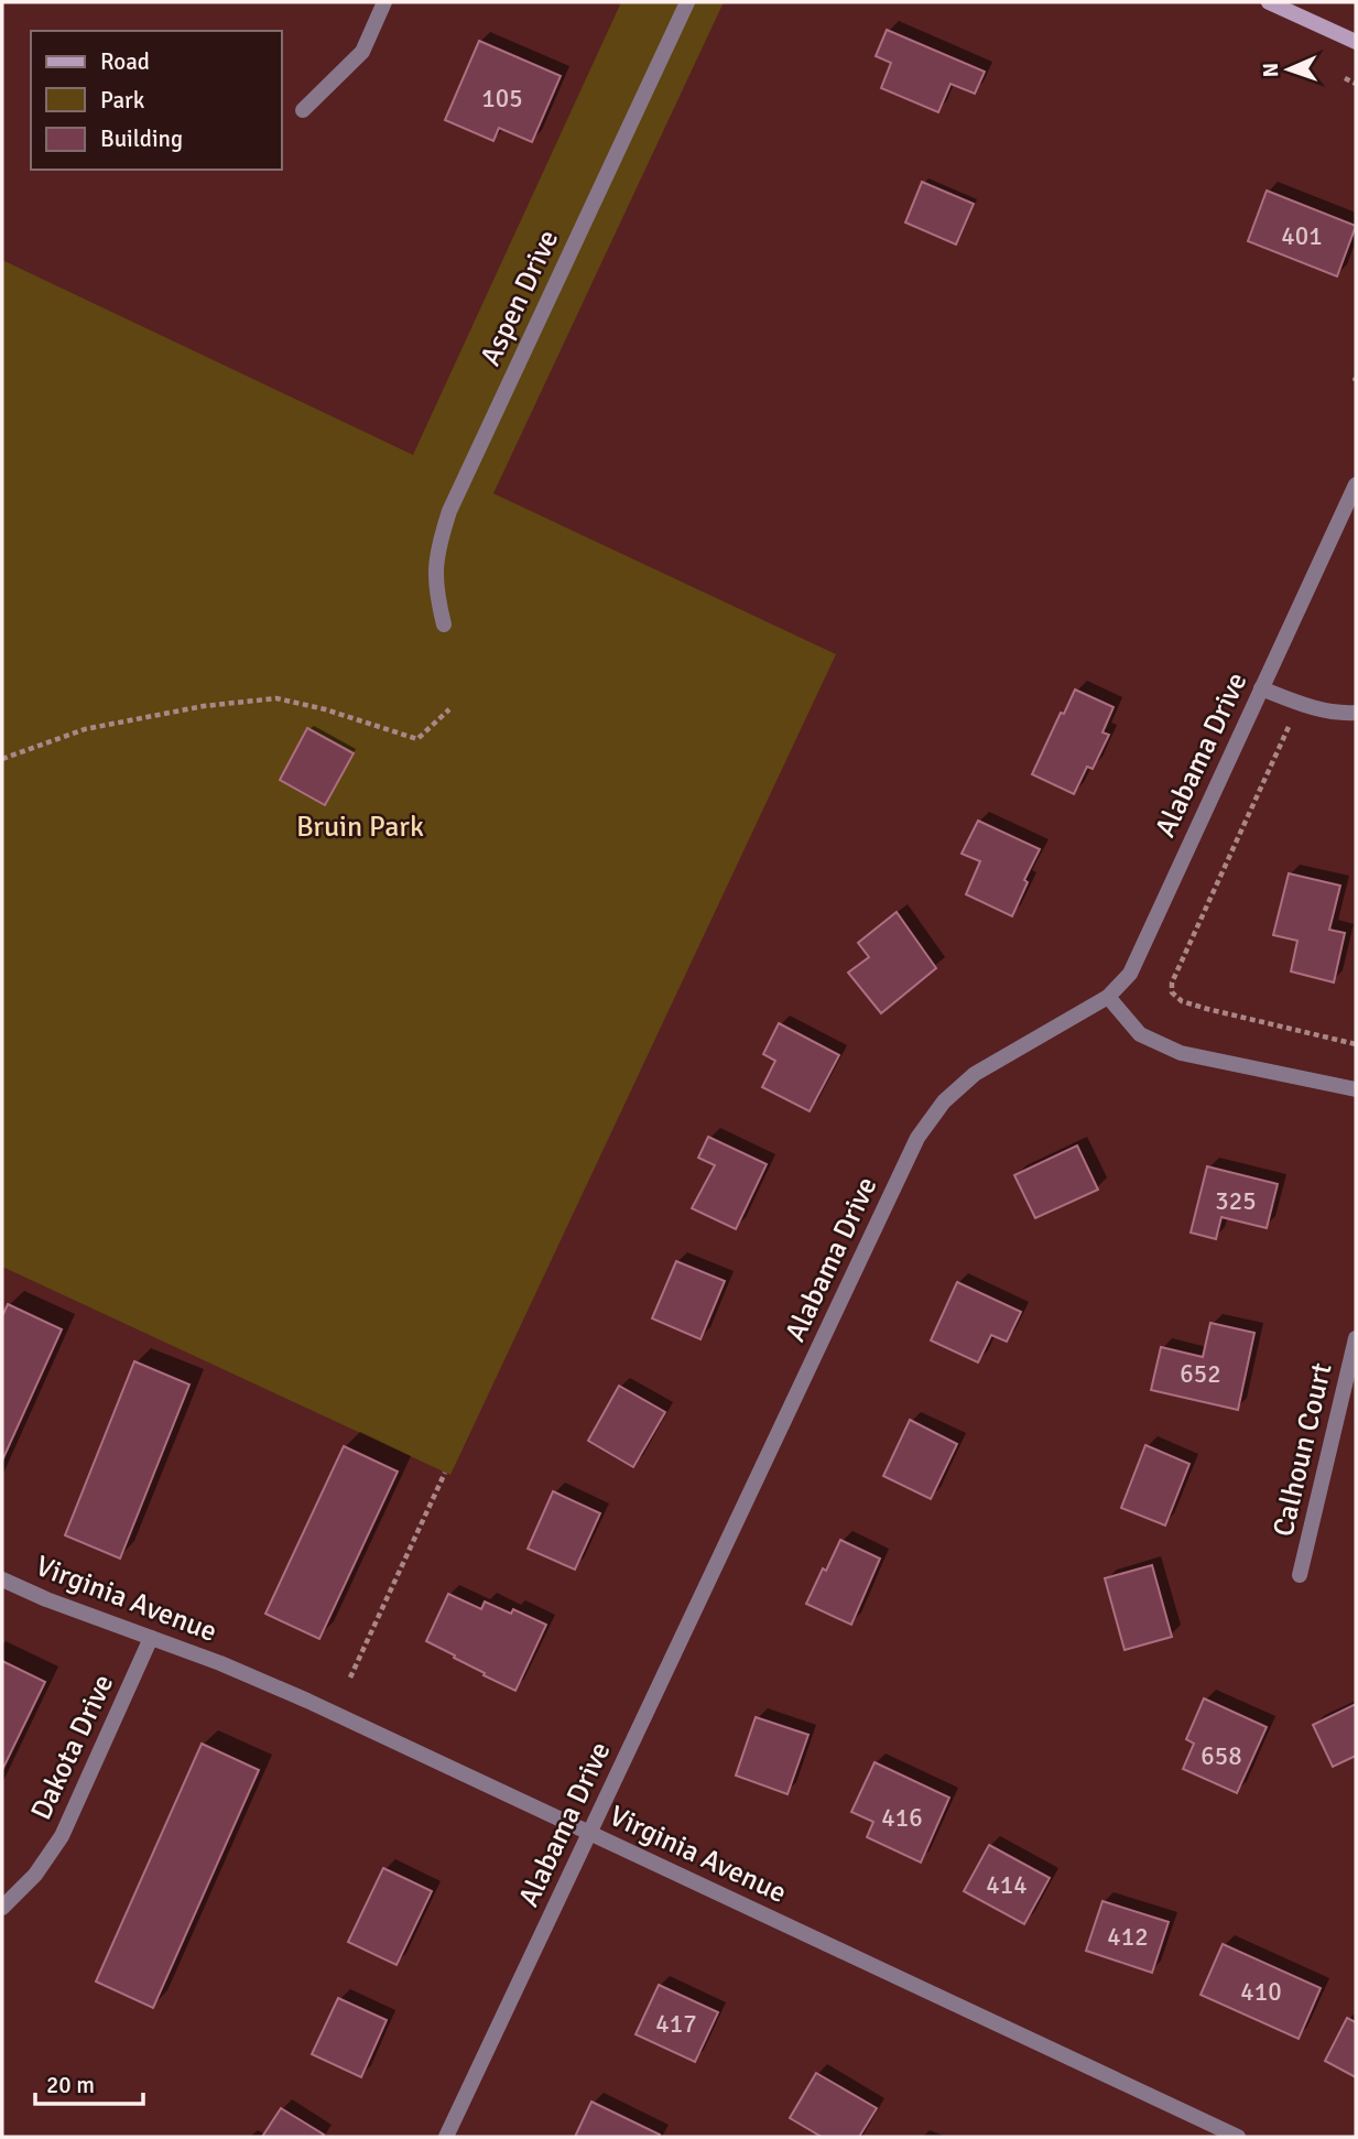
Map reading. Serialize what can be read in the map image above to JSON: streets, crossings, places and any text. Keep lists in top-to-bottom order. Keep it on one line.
{"streets":{"street":["Aspen Drive","Alabama Drive","Calhoun Court","Virginia Avenue","Dakota Drive"]},"crossings":[["Alabama Drive","Virginia Avenue"],["Virginia Avenue","Dakota Drive"]],"parks":["Bruin Park"],"house_numbers":["105","401","325","652","658","416","414","412","410","417"],"legend":["Road","Park","Building"],"scale_bar":"20 m","north":"left"}
